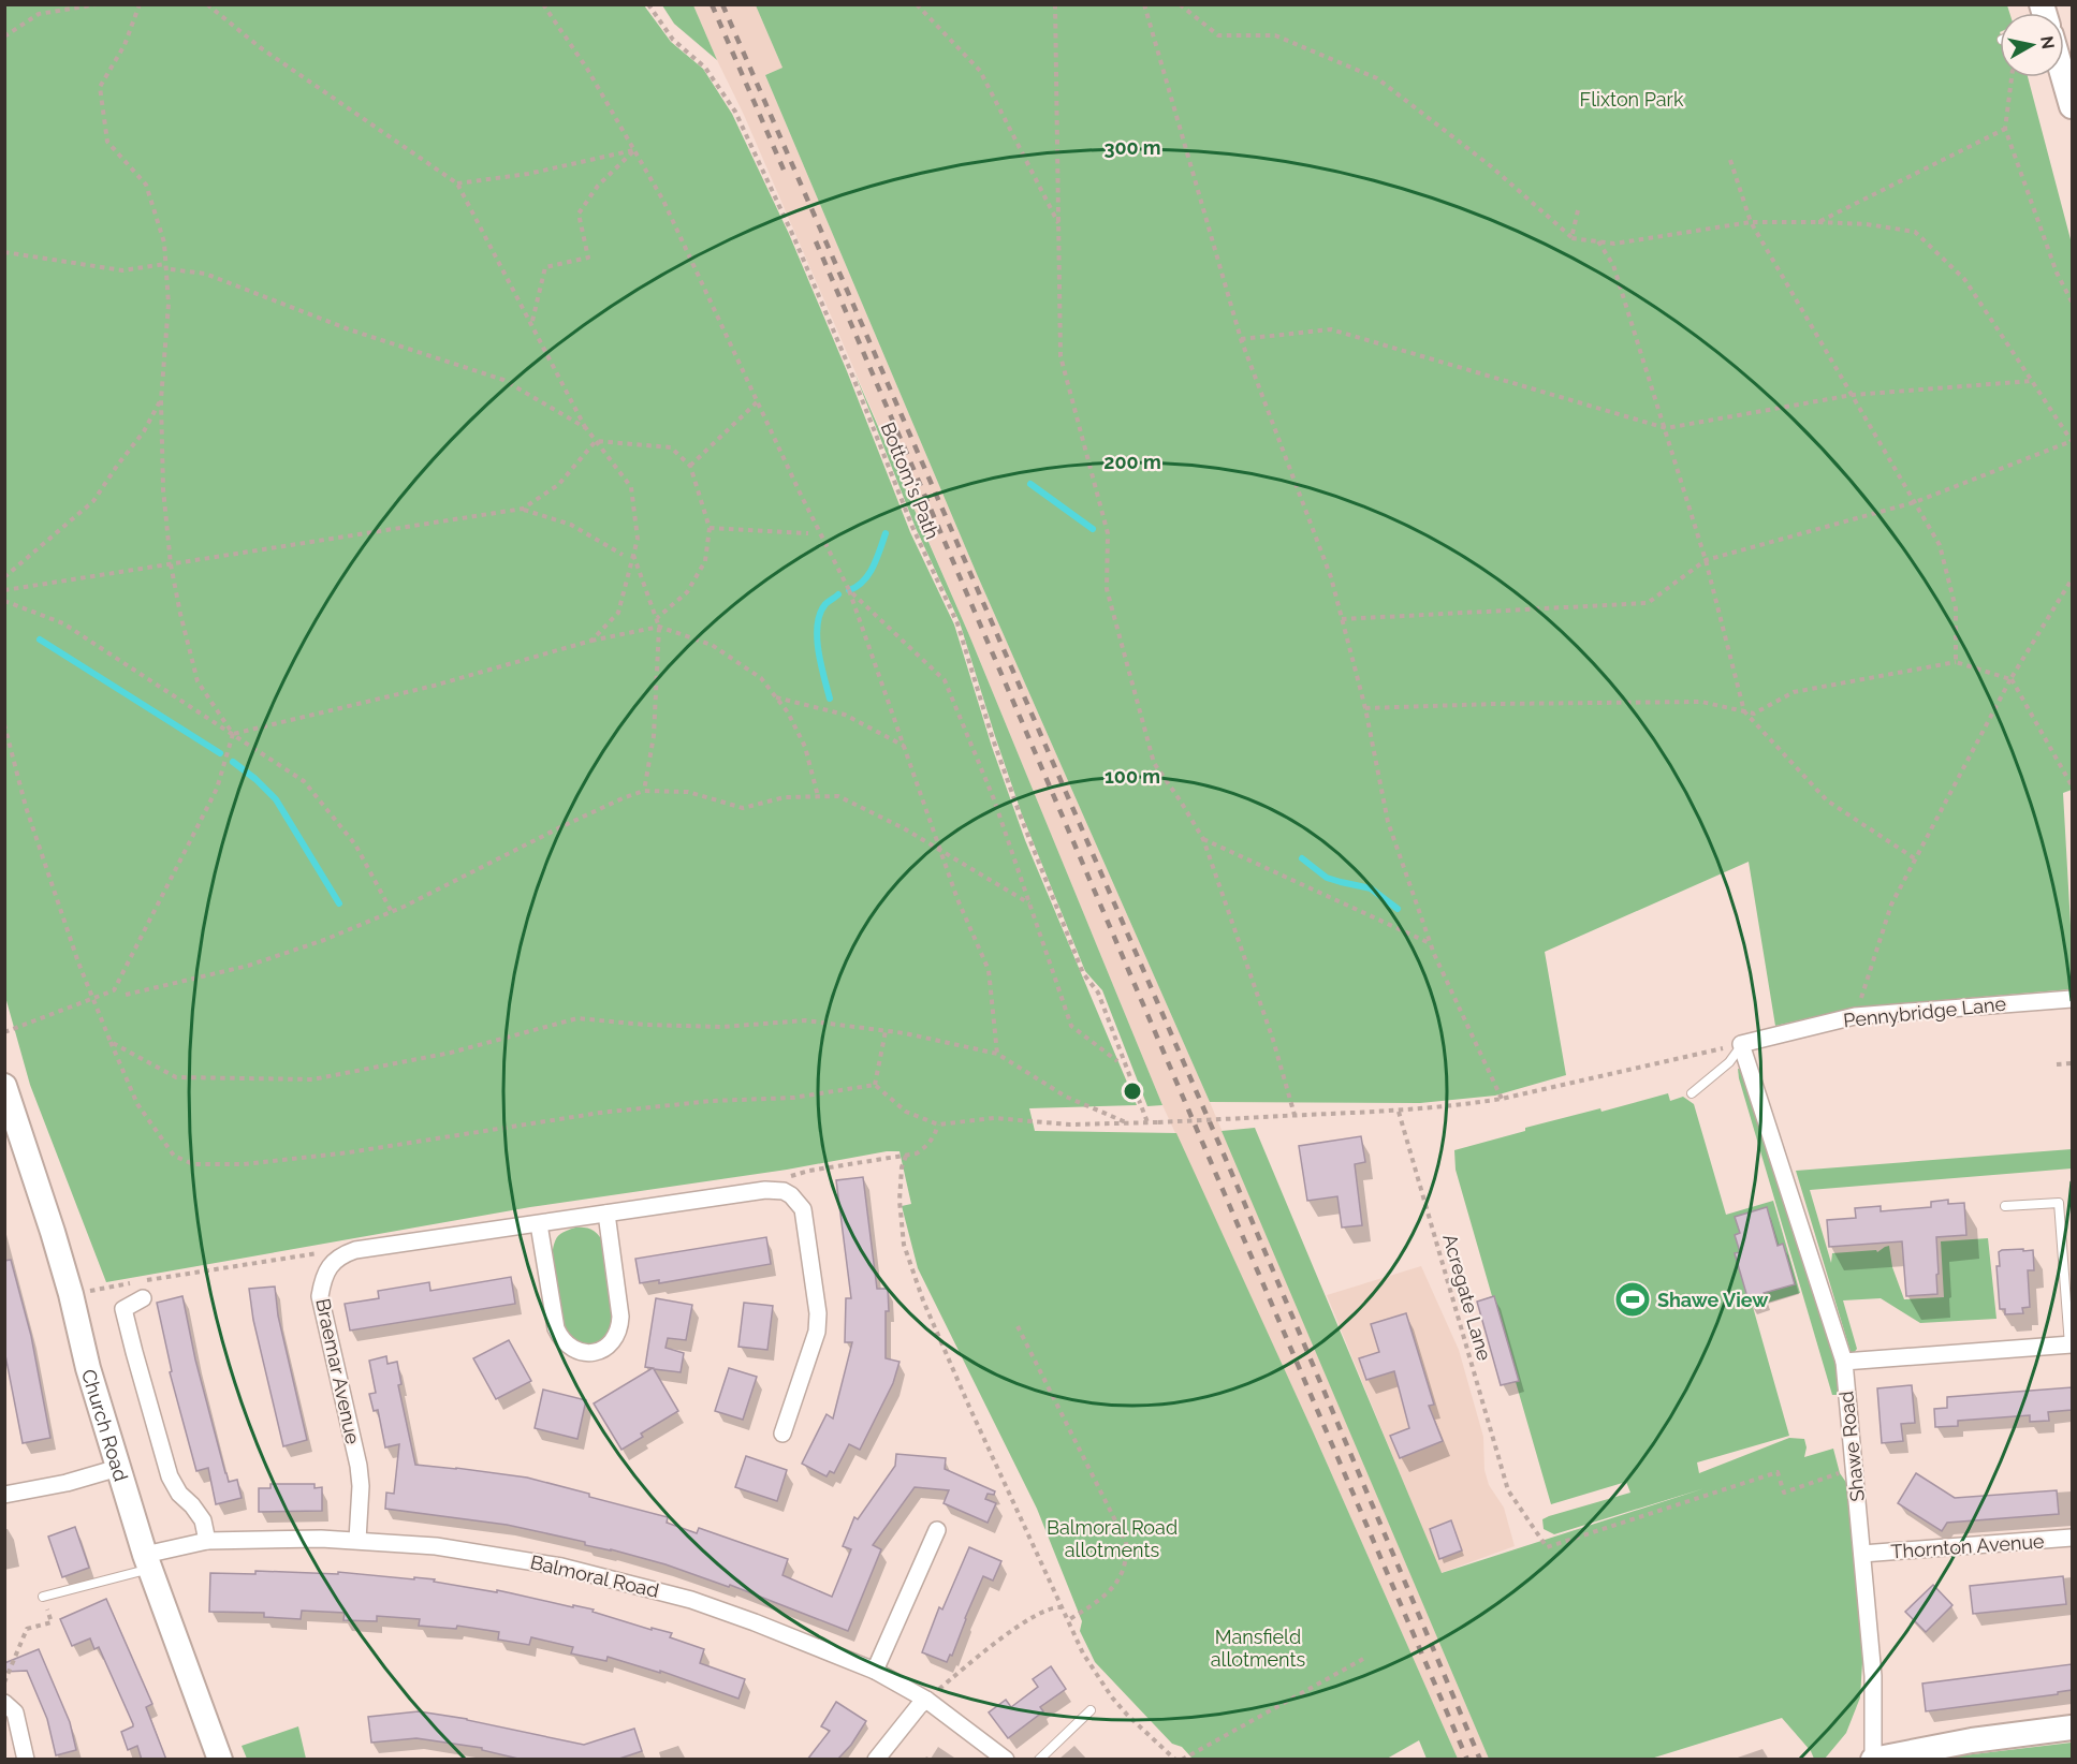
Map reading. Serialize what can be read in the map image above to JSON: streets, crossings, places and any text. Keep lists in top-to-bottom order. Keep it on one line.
{"streets":{"main road":["Church Road"],"street":["Pennybridge Lane","Braemar Avenue","Shawe Road","Thornton Avenue","Balmoral Road"],"path":["Bottom's Path","Acregate Lane"]},"crossings":[["Pennybridge Lane","Shawe Road"],["Acregate Lane","Shawe Road"],["Braemar Avenue","Balmoral Road"],["Church Road","Balmoral Road"],["Shawe Road","Thornton Avenue"]],"parks":["Flixton Park","Balmoral Road allotments","Mansfield allotments"],"places":{"sports":["Shawe View"]},"north":"right","rings":["300 m","200 m","100 m"]}
